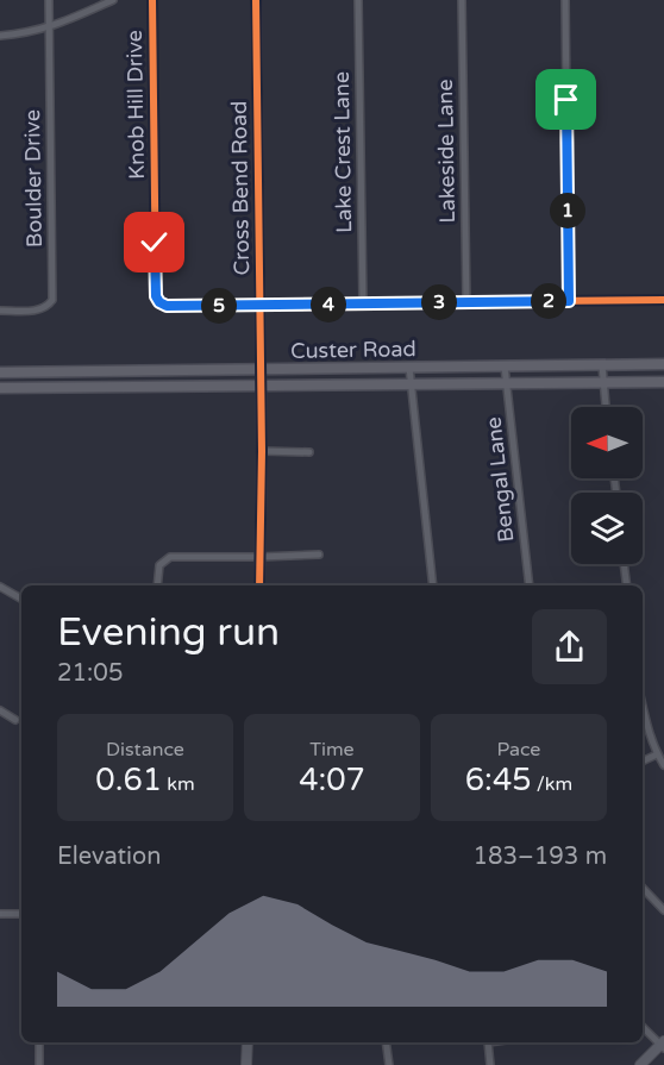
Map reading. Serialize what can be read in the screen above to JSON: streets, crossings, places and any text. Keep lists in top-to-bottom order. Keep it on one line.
{"streets":{"main road":["Custer Road"],"street":["Knob Hill Drive","Lakeside Lane","Lake Crest Lane","Boulder Drive","Cross Bend Road","Bengal Lane"]},"crossings":[["Knob Hill Drive","Lakeside Lane"],["Knob Hill Drive","Lake Crest Lane"],["Knob Hill Drive","Cross Bend Road"],["Cross Bend Road","Custer Road"],["Custer Road","Bengal Lane"]],"north":"left","page":{"pins":["1","2","3","4","5"],"heading":["Evening run","21:05"],"stats":[["Distance","0.61 km"],["Time","4:07"],["Pace","6:45 /km"]],"chart":["Elevation","183–193 m"]}}
